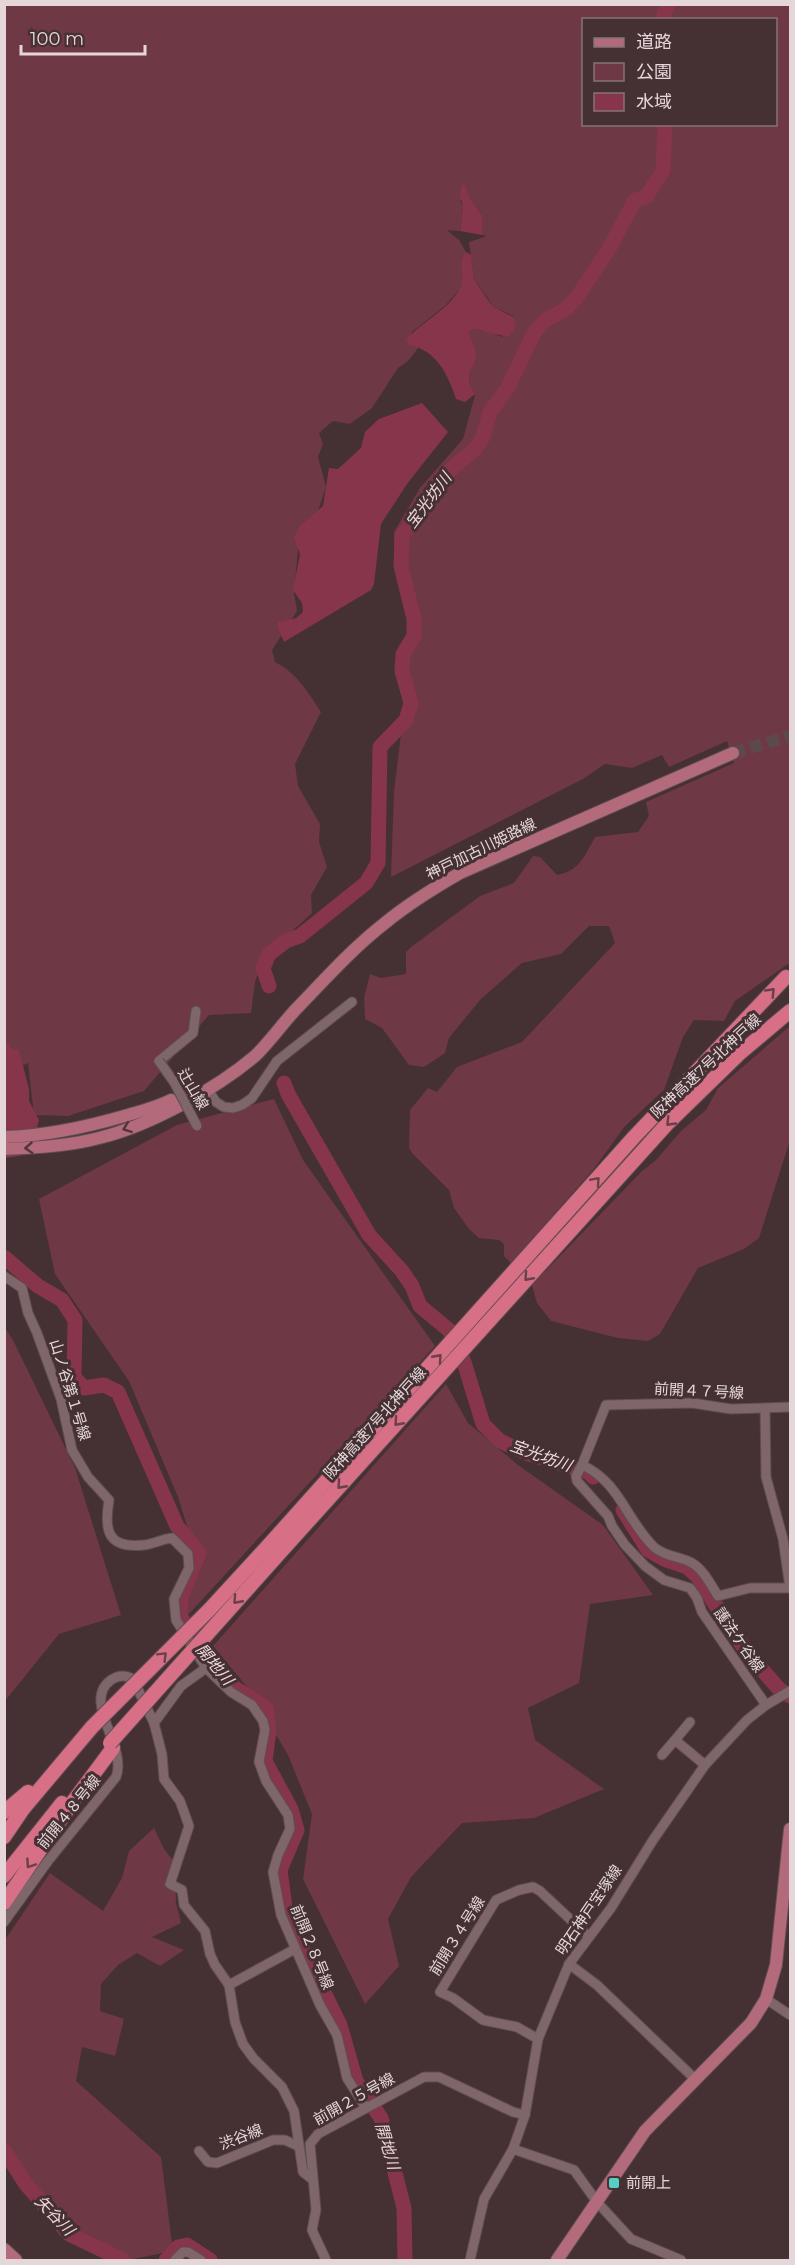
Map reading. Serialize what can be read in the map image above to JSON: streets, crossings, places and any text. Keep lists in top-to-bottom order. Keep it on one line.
{"streets":{"highway":["阪神高速7号北神戸線"],"main road":["神戸加古川姫路線"],"street":["辻山線","山ノ谷第１号線","前開４７号線","護法ケ谷線","前開４８号線","明石神戸宝塚線","前開３４号線","前開２８号線","前開２５号線","渋谷線"]},"crossings":[["山ノ谷第１号線","前開２８号線"],["護法ケ谷線","明石神戸宝塚線"],["明石神戸宝塚線","前開３４号線"],["明石神戸宝塚線","前開２５号線"],["前開２８号線","前開２５号線"]],"water":["宝光坊川","開地川","矢谷川"],"places":{"transit":["前開上"]},"legend":["道路","公園","水域"],"scale_bar":"100 m"}
